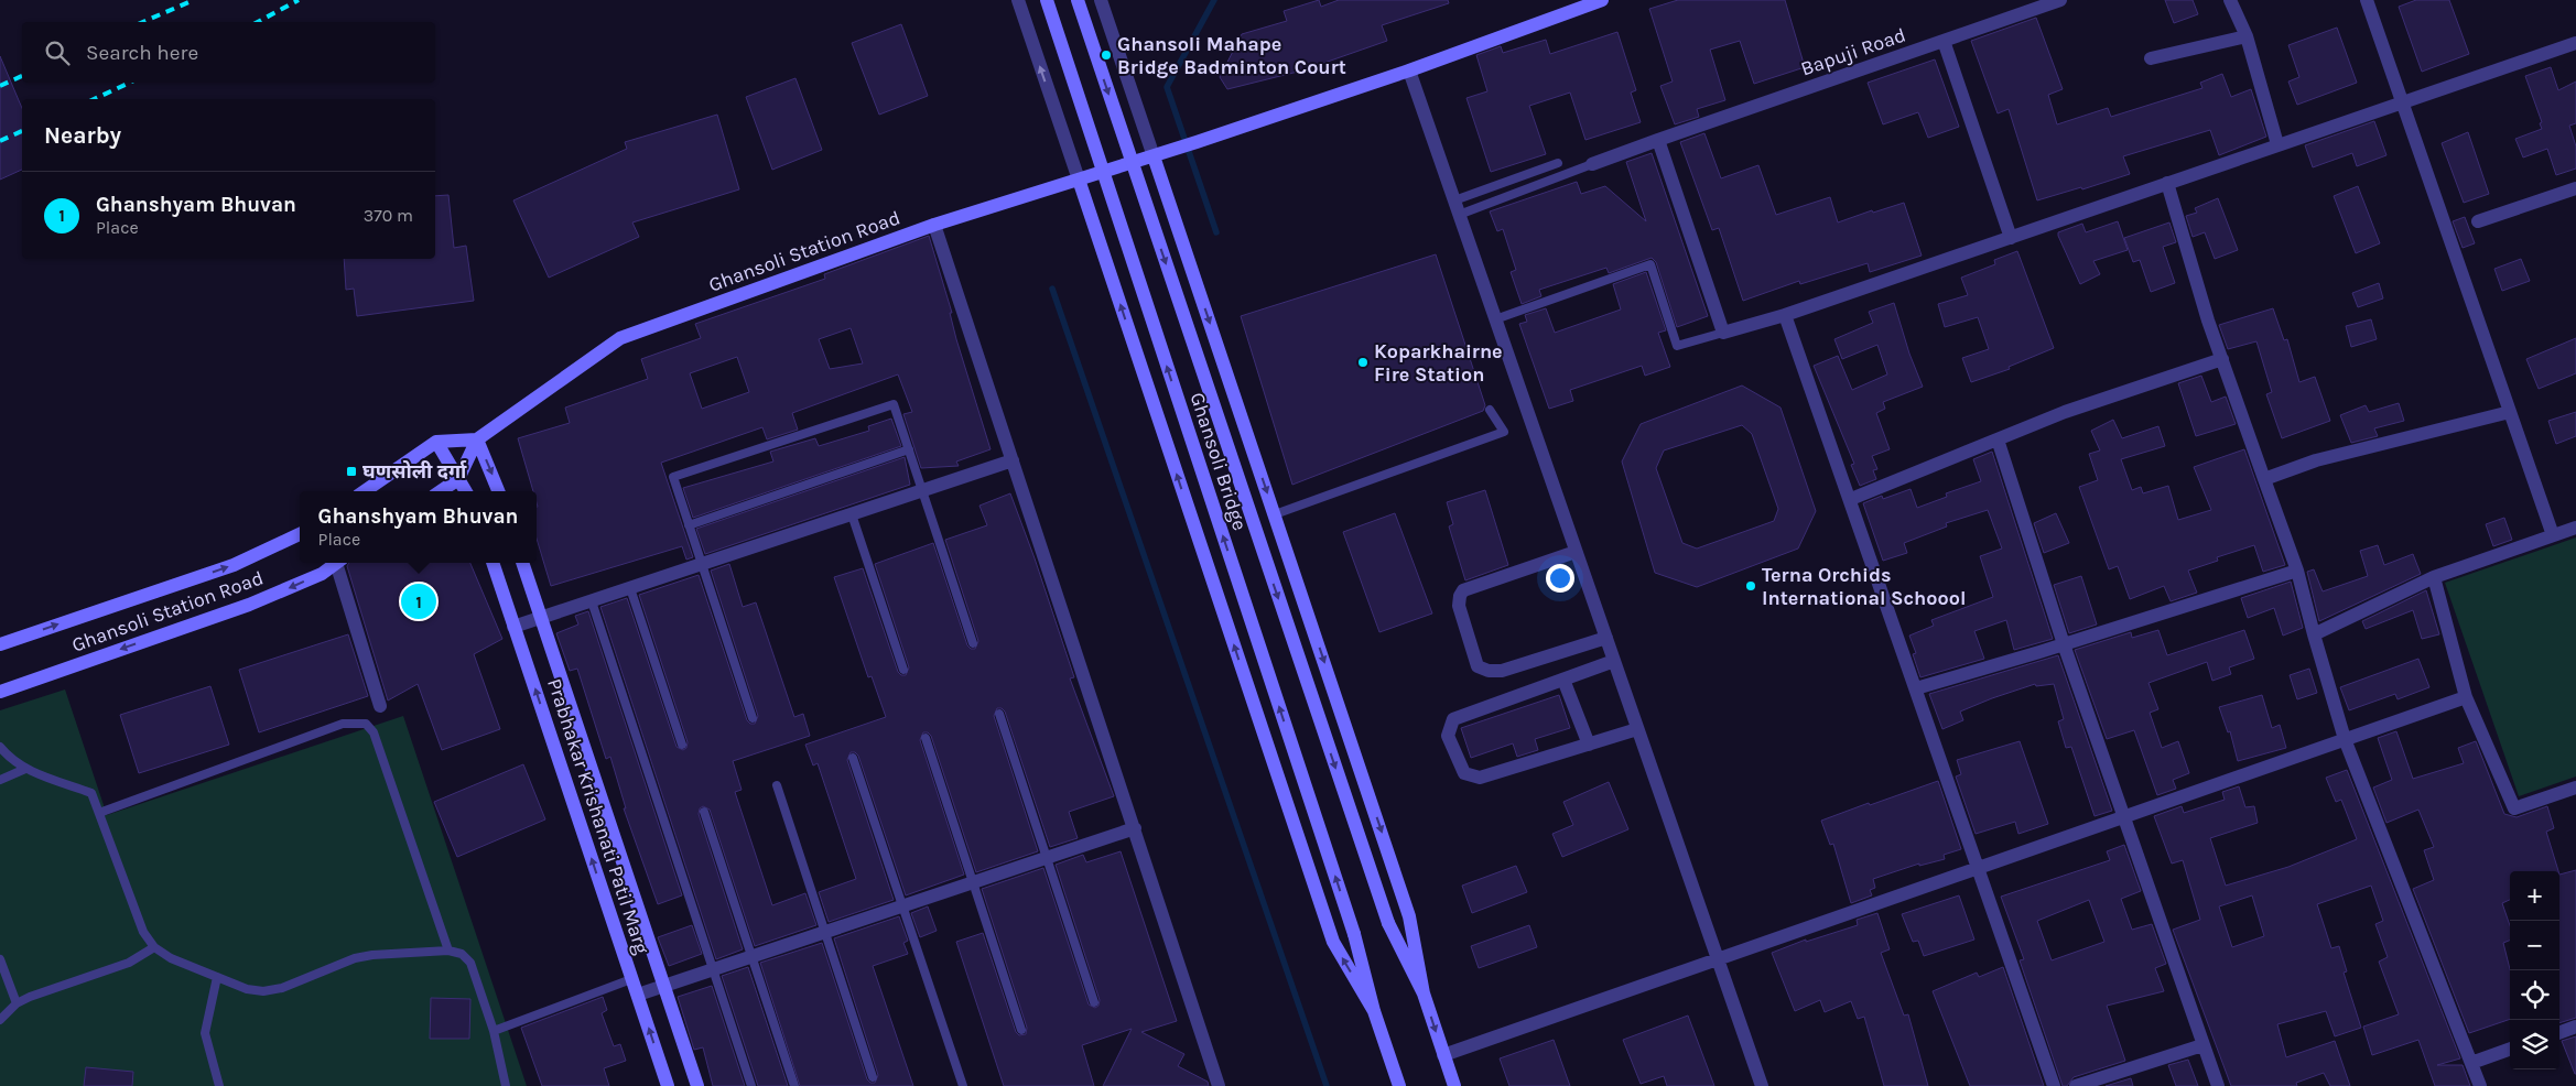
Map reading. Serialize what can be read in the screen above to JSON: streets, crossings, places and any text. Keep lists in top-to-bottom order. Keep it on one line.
{"streets":{"street":["Bapuji Road","Ghansoli Station Road","Ghansoli Bridge","Prabhakar Krishanati Patil Marg"]},"places":{"other":["Ghansoli Mahape Bridge Badminton Court","Koparkhairne Fire Station","Terna Orchids International Schoool"],"transit":["घणसोली दर्गा"]},"page":{"search":"Search here","heading":"Nearby","list":[{"mark":"1","name":"Ghanshyam Bhuvan","note":"Place","value":"370 m"}],"popup":["Ghanshyam Bhuvan","Place"],"pins":"1","map_buttons":["+","−"]}}
